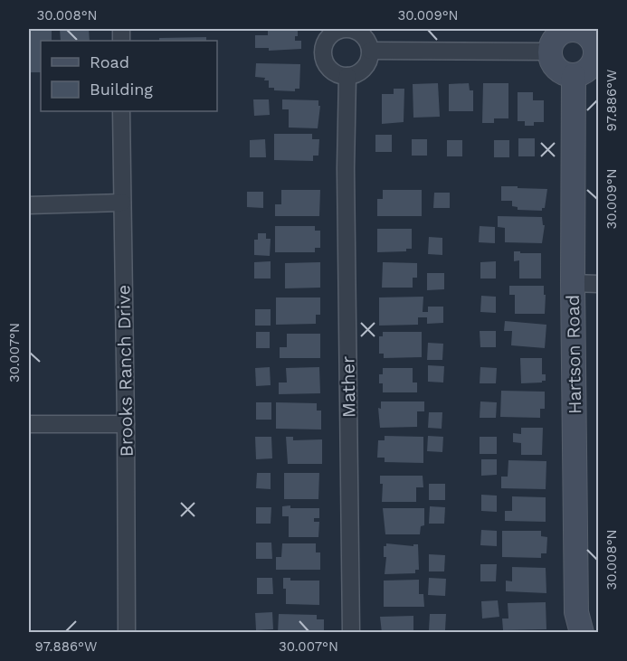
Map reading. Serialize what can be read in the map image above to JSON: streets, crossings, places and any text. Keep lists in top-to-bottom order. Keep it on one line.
{"streets":{"street":["Hartson Road","Brooks Ranch Drive","Mather"]},"legend":["Road","Building"],"coordinates":["30.008°N","30.009°N","97.886°W","30.007°N"]}
